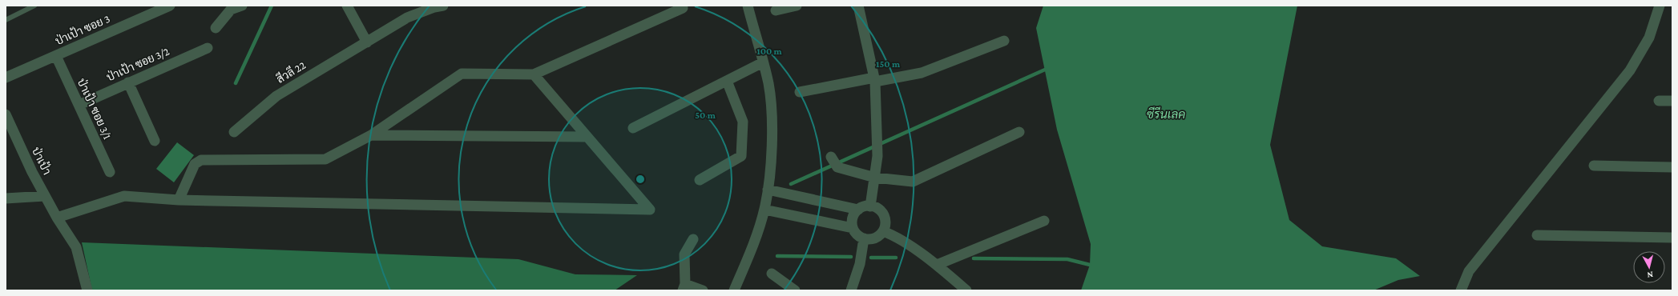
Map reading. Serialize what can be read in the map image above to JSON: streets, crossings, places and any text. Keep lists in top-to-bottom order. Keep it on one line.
{"streets":{"street":["ป่าเป้า ซอย 3","ป่าเป้า ซอย 3/2","สีวลี 22","ป่าเป้า ซอย 3/1","ป่าเป้า"]},"crossings":[["ป่าเป้า ซอย 3","ป่าเป้า ซอย 3/1"],["ป่าเป้า ซอย 3/2","ป่าเป้า ซอย 3/1"]],"water":["ซีรีนเลค"],"north":"bottom","rings":["100 m","150 m","50 m"]}
